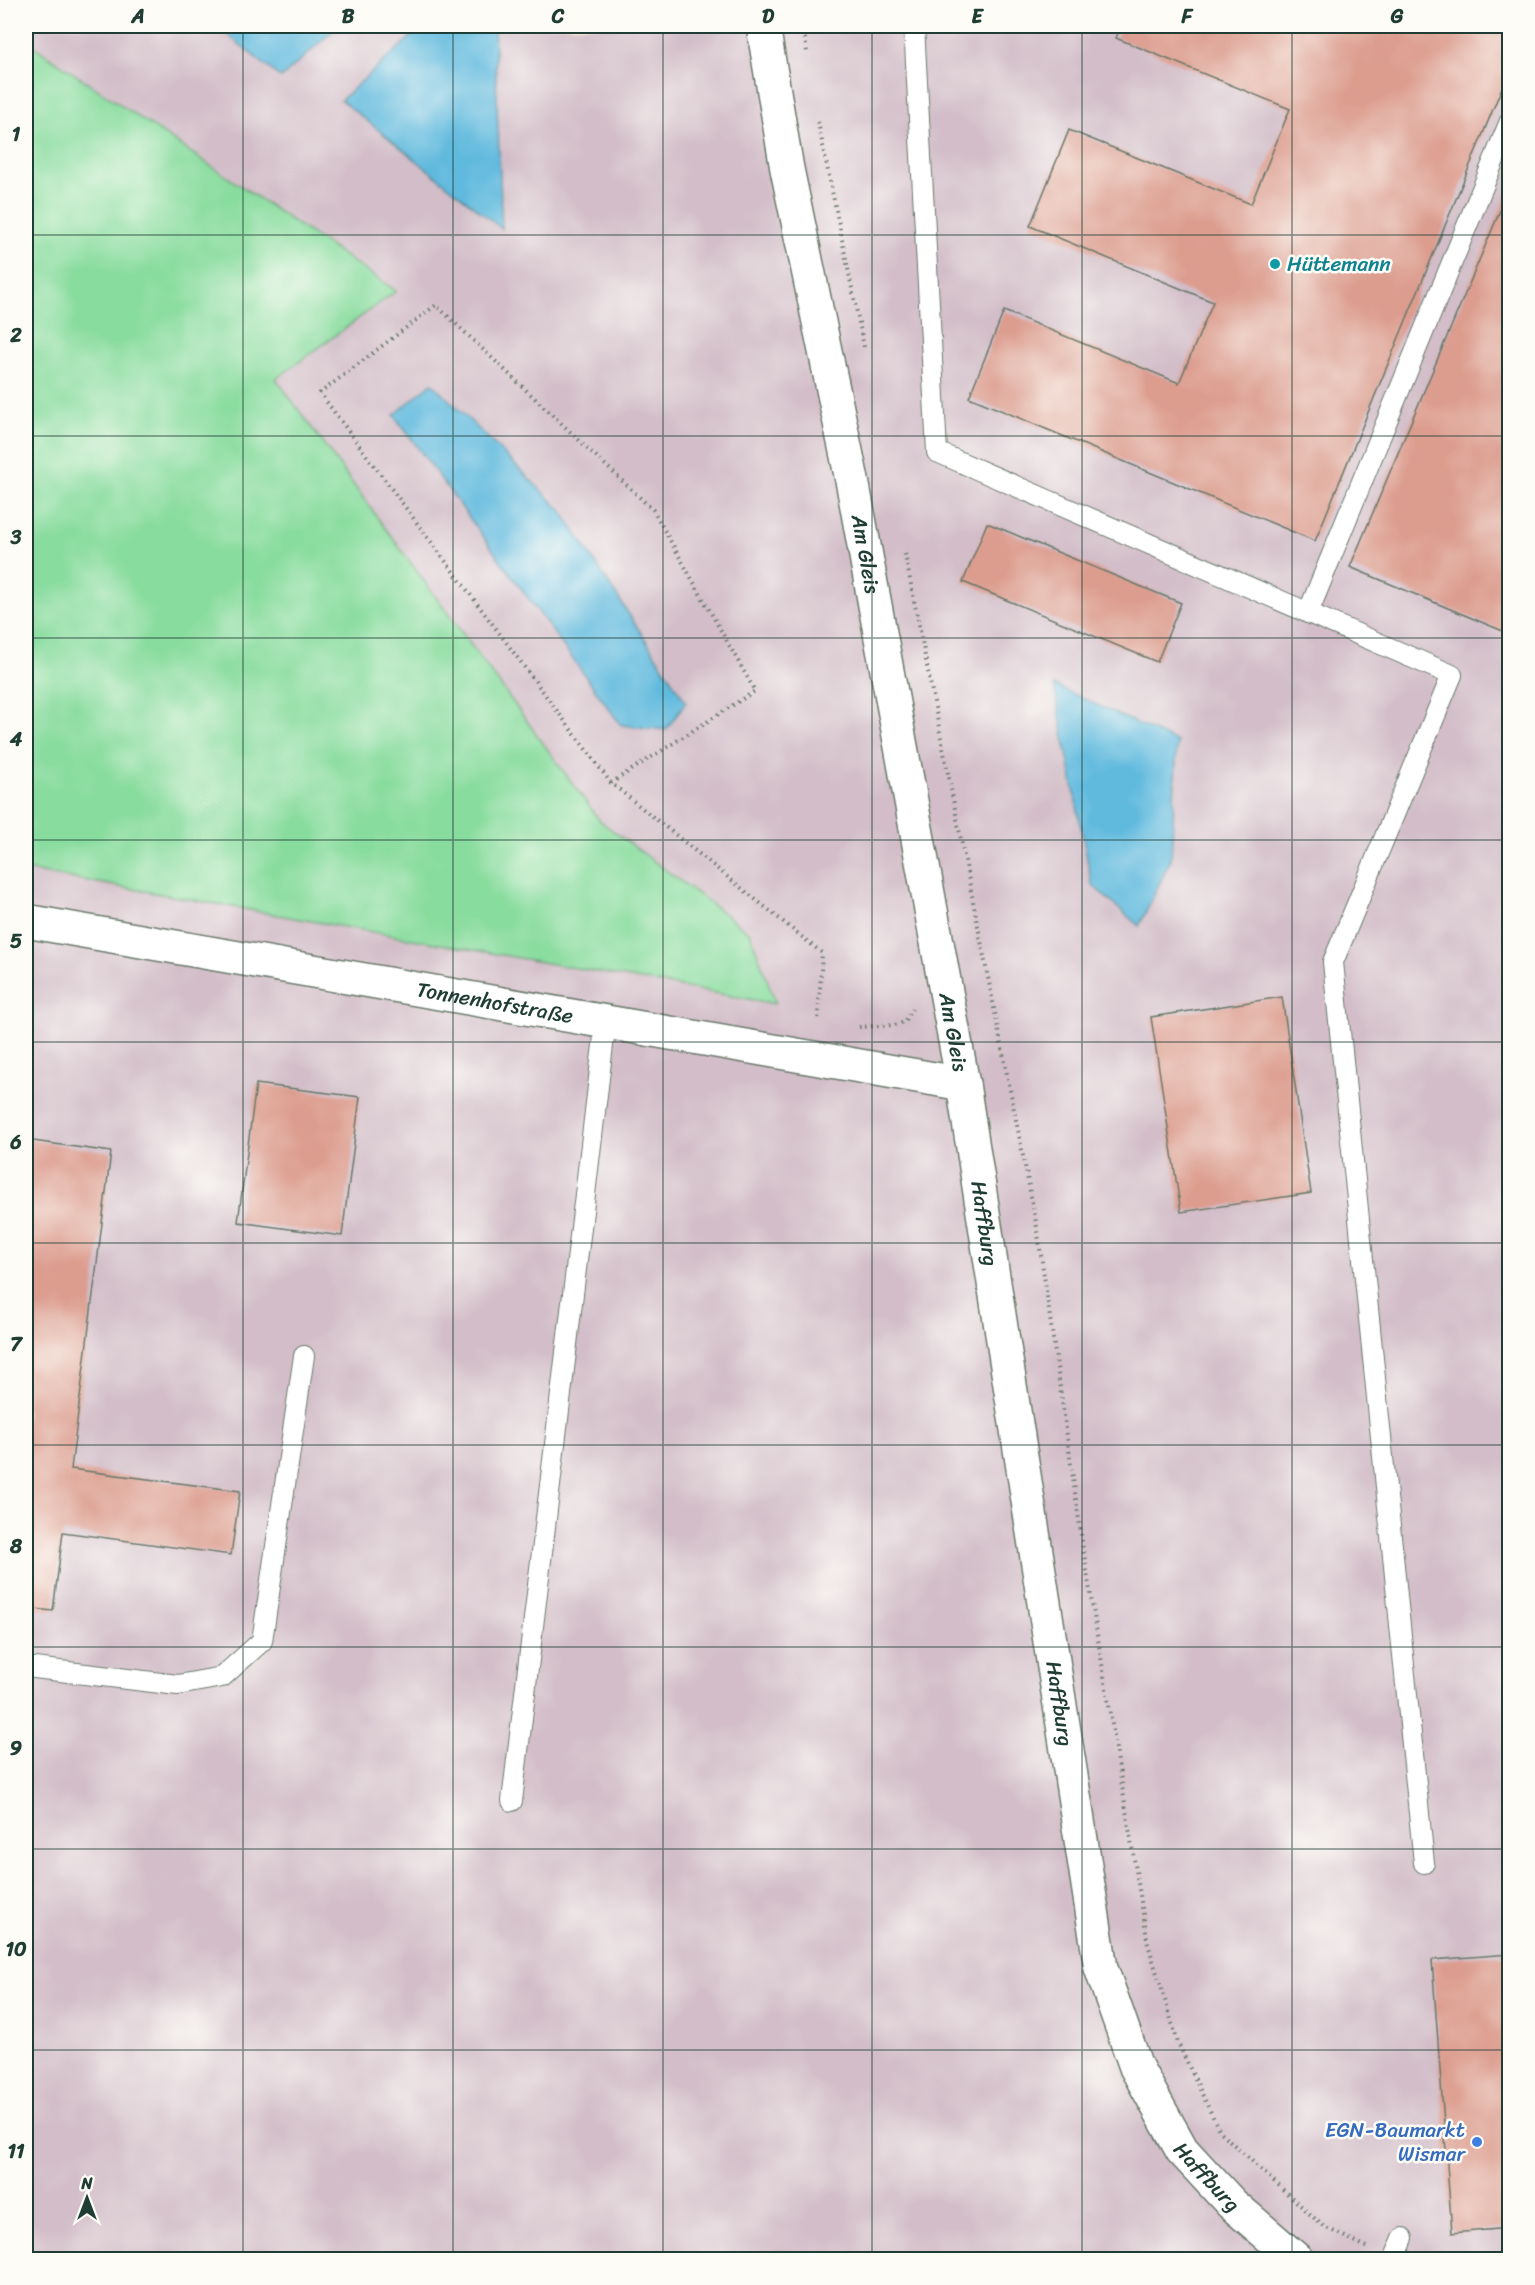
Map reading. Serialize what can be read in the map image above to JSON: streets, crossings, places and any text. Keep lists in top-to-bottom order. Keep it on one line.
{"streets":{"street":["Am Gleis","Tonnenhofstraße","Haffburg"]},"crossings":[["Am Gleis","Tonnenhofstraße"],["Am Gleis","Haffburg"],["Tonnenhofstraße","Haffburg"]],"places":["Hüttemann","EGN-Baumarkt Wismar"],"north":"top","grid":{"columns":["A","B","C","D","E","F","G"],"rows":["1","2","3","4","5","6","7","8","9","10","11"]}}
